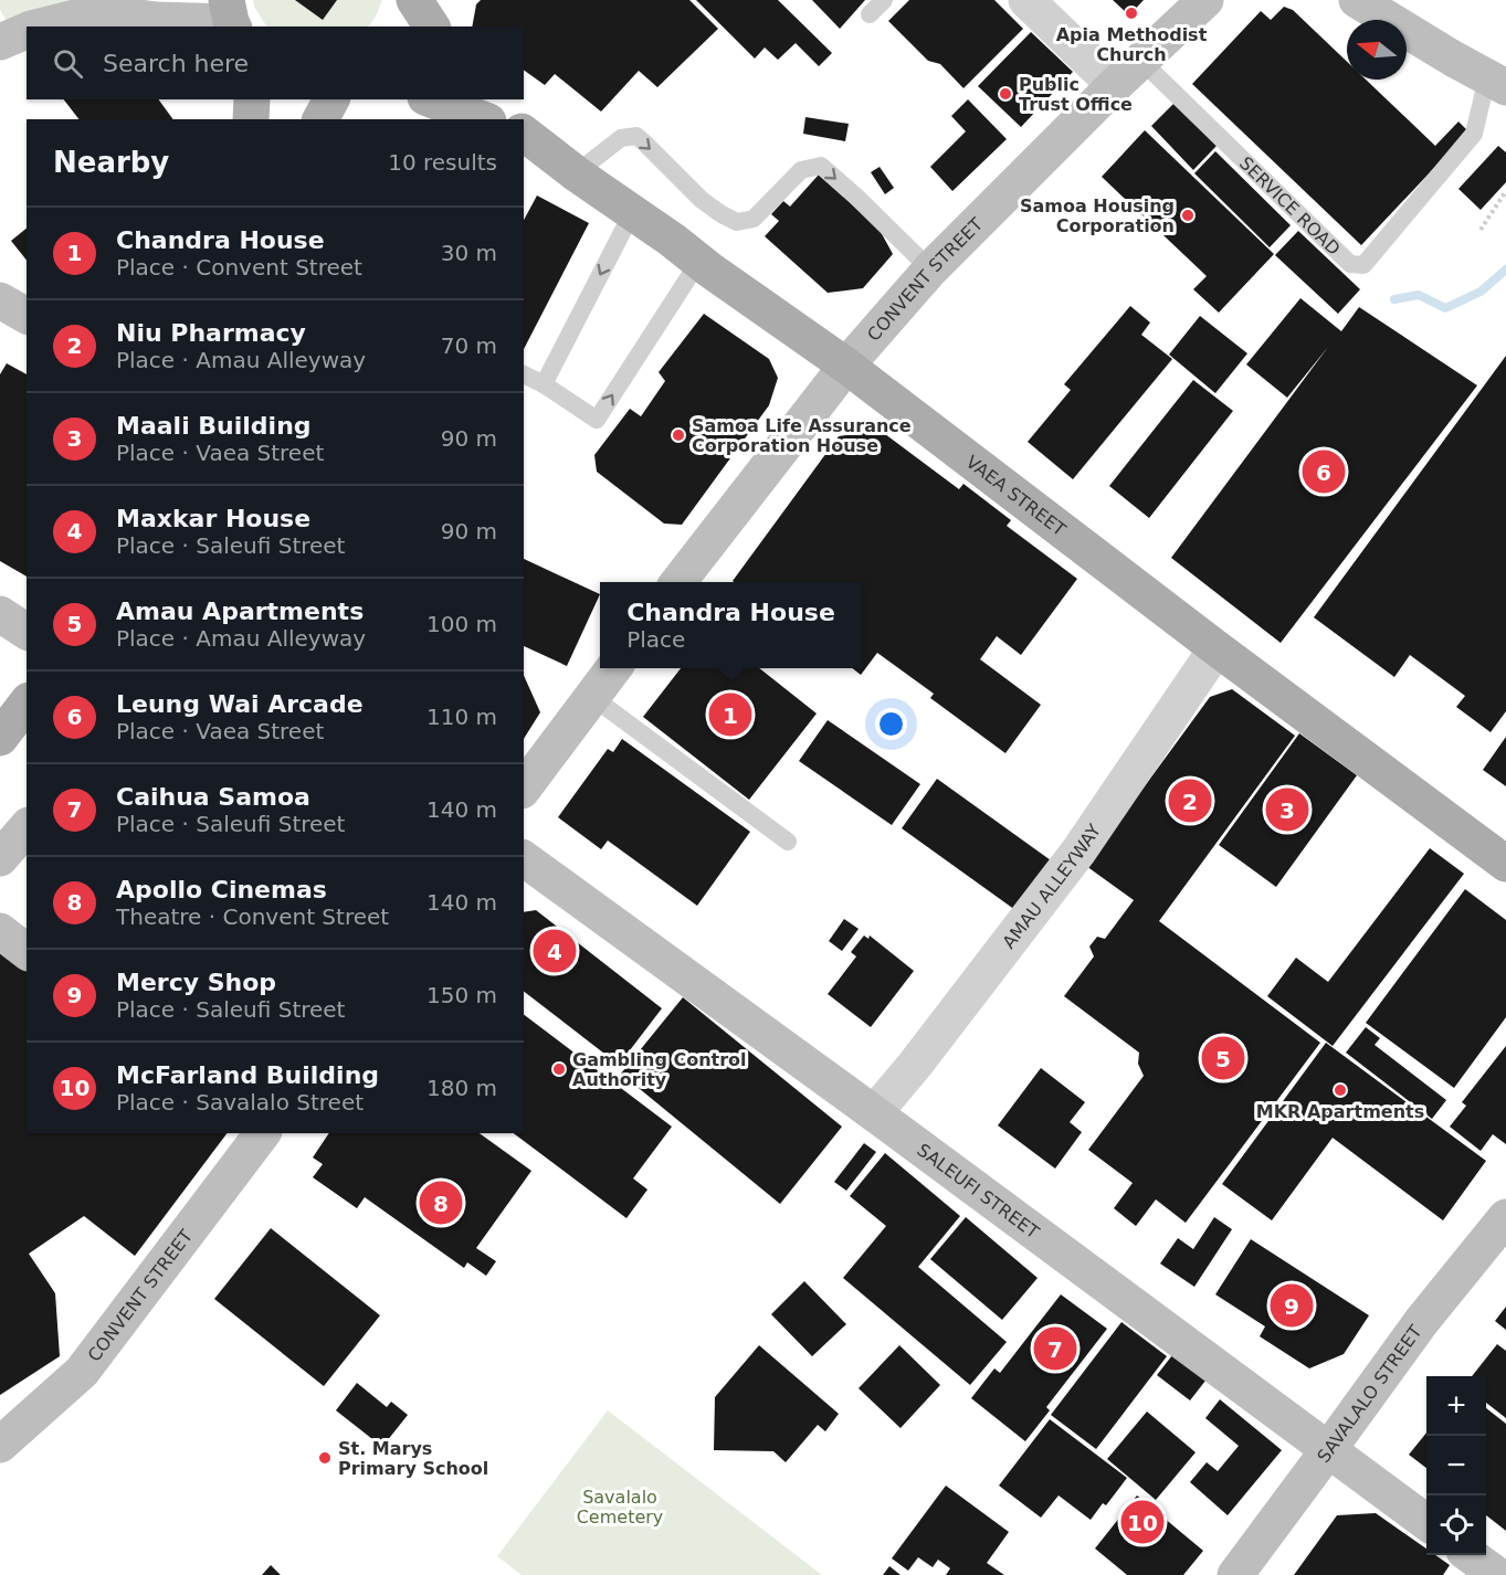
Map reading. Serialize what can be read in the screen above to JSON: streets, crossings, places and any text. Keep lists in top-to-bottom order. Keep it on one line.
{"streets":{"main road":["CONVENT STREET","VAEA STREET","SALEUFI STREET","SAVALALO STREET"],"street":["AMAU ALLEYWAY"],"lane":["SERVICE ROAD"]},"crossings":[["SERVICE ROAD","CONVENT STREET"],["CONVENT STREET","VAEA STREET"],["VAEA STREET","AMAU ALLEYWAY"],["AMAU ALLEYWAY","SALEUFI STREET"],["SALEUFI STREET","SAVALALO STREET"]],"parks":["Savalalo Cemetery"],"places":["Apia Methodist Church","Public Trust Office","Samoa Housing Corporation","Samoa Life Assurance Corporation House","Gambling Control Authority","MKR Apartments","St. Marys Primary School"],"north":"left","page":{"search":"Search here","heading":["Nearby","10 results"],"list":[{"mark":"1","name":"Chandra House","note":"Place · Convent Street","value":"30 m"},{"mark":"2","name":"Niu Pharmacy","note":"Place · Amau Alleyway","value":"70 m"},{"mark":"3","name":"Maali Building","note":"Place · Vaea Street","value":"90 m"},{"mark":"4","name":"Maxkar House","note":"Place · Saleufi Street","value":"90 m"},{"mark":"5","name":"Amau Apartments","note":"Place · Amau Alleyway","value":"100 m"},{"mark":"6","name":"Leung Wai Arcade","note":"Place · Vaea Street","value":"110 m"},{"mark":"7","name":"Caihua Samoa","note":"Place · Saleufi Street","value":"140 m"},{"mark":"8","name":"Apollo Cinemas","note":"Theatre · Convent Street","value":"140 m"},{"mark":"9","name":"Mercy Shop","note":"Place · Saleufi Street","value":"150 m"},{"mark":"10","name":"McFarland Building","note":"Place · Savalalo Street","value":"180 m"}],"pins":["6","1","2","3","4","5","8","9","7","10"],"popup":["Chandra House","Place"],"map_buttons":["+","−"]}}
